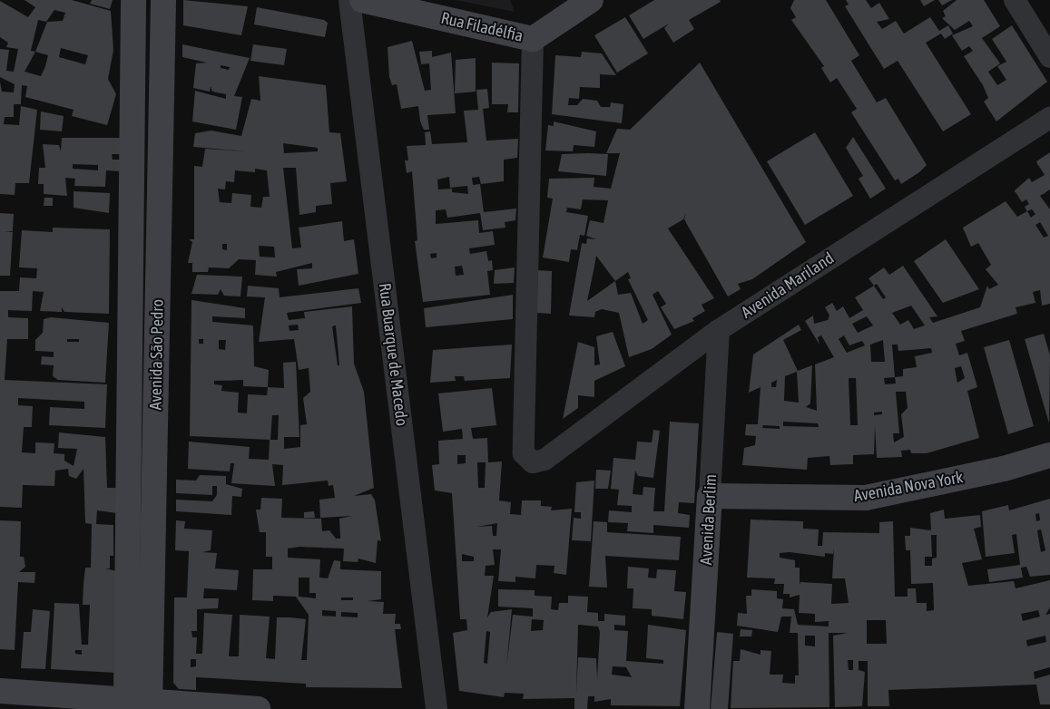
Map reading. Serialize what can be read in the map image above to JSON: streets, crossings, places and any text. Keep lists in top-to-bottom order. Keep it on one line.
{"streets":{"street":["Rua Filadélfia","Avenida Mariland","Avenida São Pedro","Rua Buarque de Macedo","Avenida Nova York","Avenida Berlim"]},"crossings":[["Rua Filadélfia","Avenida Mariland"],["Avenida Mariland","Avenida Berlim"],["Avenida Nova York","Avenida Berlim"]]}
